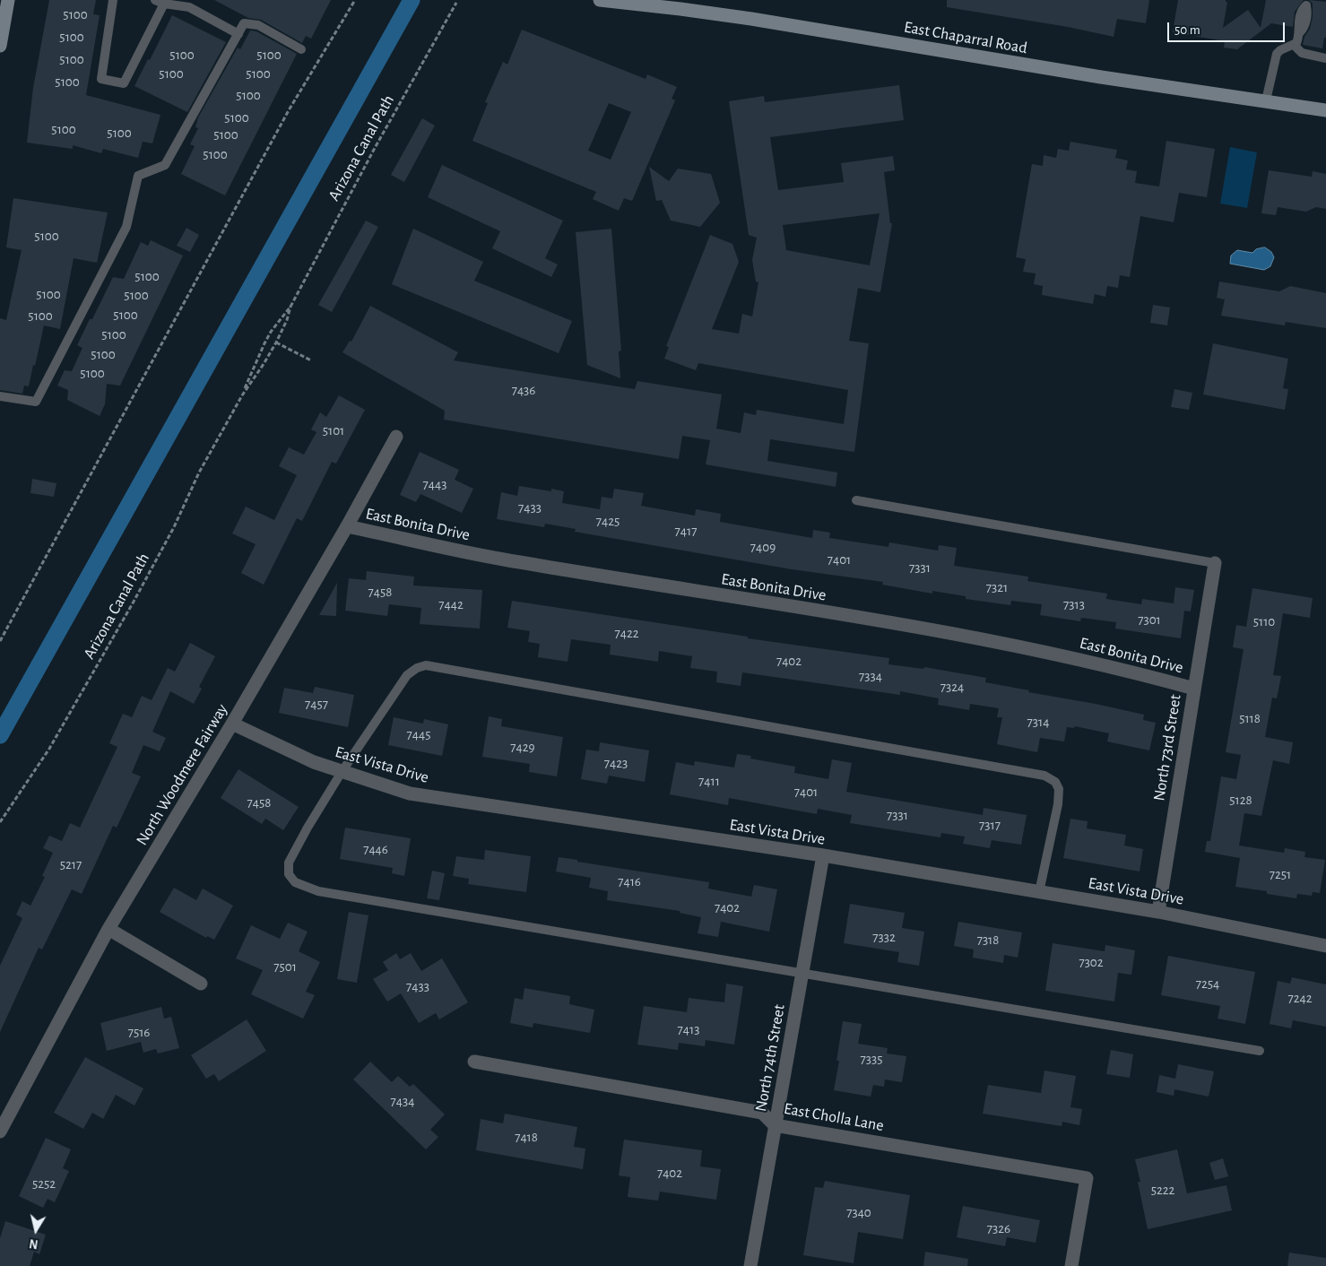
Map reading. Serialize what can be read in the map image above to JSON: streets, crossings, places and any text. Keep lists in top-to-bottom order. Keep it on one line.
{"streets":{"main road":["East Chaparral Road"],"street":["East Bonita Drive","North 73rd Street","East Vista Drive","North Woodmere Fairway","North 74th Street","East Cholla Lane"],"path":["Arizona Canal Path"]},"crossings":[["East Bonita Drive","North 73rd Street"],["East Bonita Drive","North Woodmere Fairway"],["North 73rd Street","East Vista Drive"],["East Vista Drive","North Woodmere Fairway"],["East Vista Drive","North 74th Street"],["North 74th Street","East Cholla Lane"]],"house_numbers":["5100","5100","5100","5100","5100","5100","5100","5100","5100","5100","5100","5100","5100","5100","5100","5100","5100","5100","5100","5100","5100","5100","5100","7436","5101","7443","7433","7425","7417","7409","7401","7331","7321","7458","7442","7313","7301","5110","7422","7402","7334","7324","7457","5118","7314","7445","7429","7423","7411","7401","5128","7458","7331","7317","7446","5217","7251","7416","7402","7332","7318","7302","7501","7254","7433","7242","7413","7516","7335","7434","7418","7402","5252","5222","7340","7326"],"scale_bar":"50 m","north":"bottom"}
